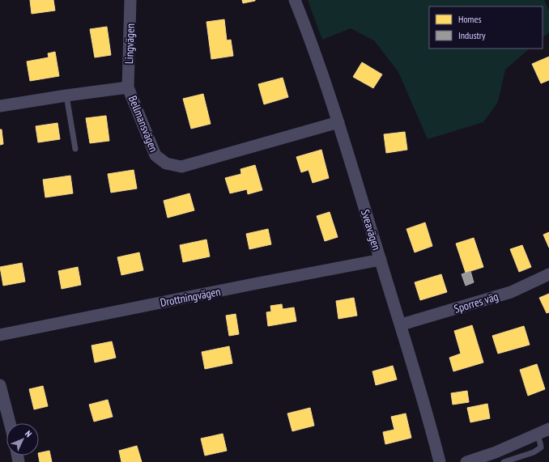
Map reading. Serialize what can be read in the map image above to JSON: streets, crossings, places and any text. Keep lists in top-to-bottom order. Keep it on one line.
{"streets":{"street":["Lingvägen","Bellmansvägen","Sveavägen","Drottningvägen","Sporres väg"]},"crossings":[["Lingvägen","Bellmansvägen"],["Bellmansvägen","Sveavägen"],["Sveavägen","Drottningvägen"],["Sveavägen","Sporres väg"]],"legend":["Homes","Industry"],"north":"top right"}
